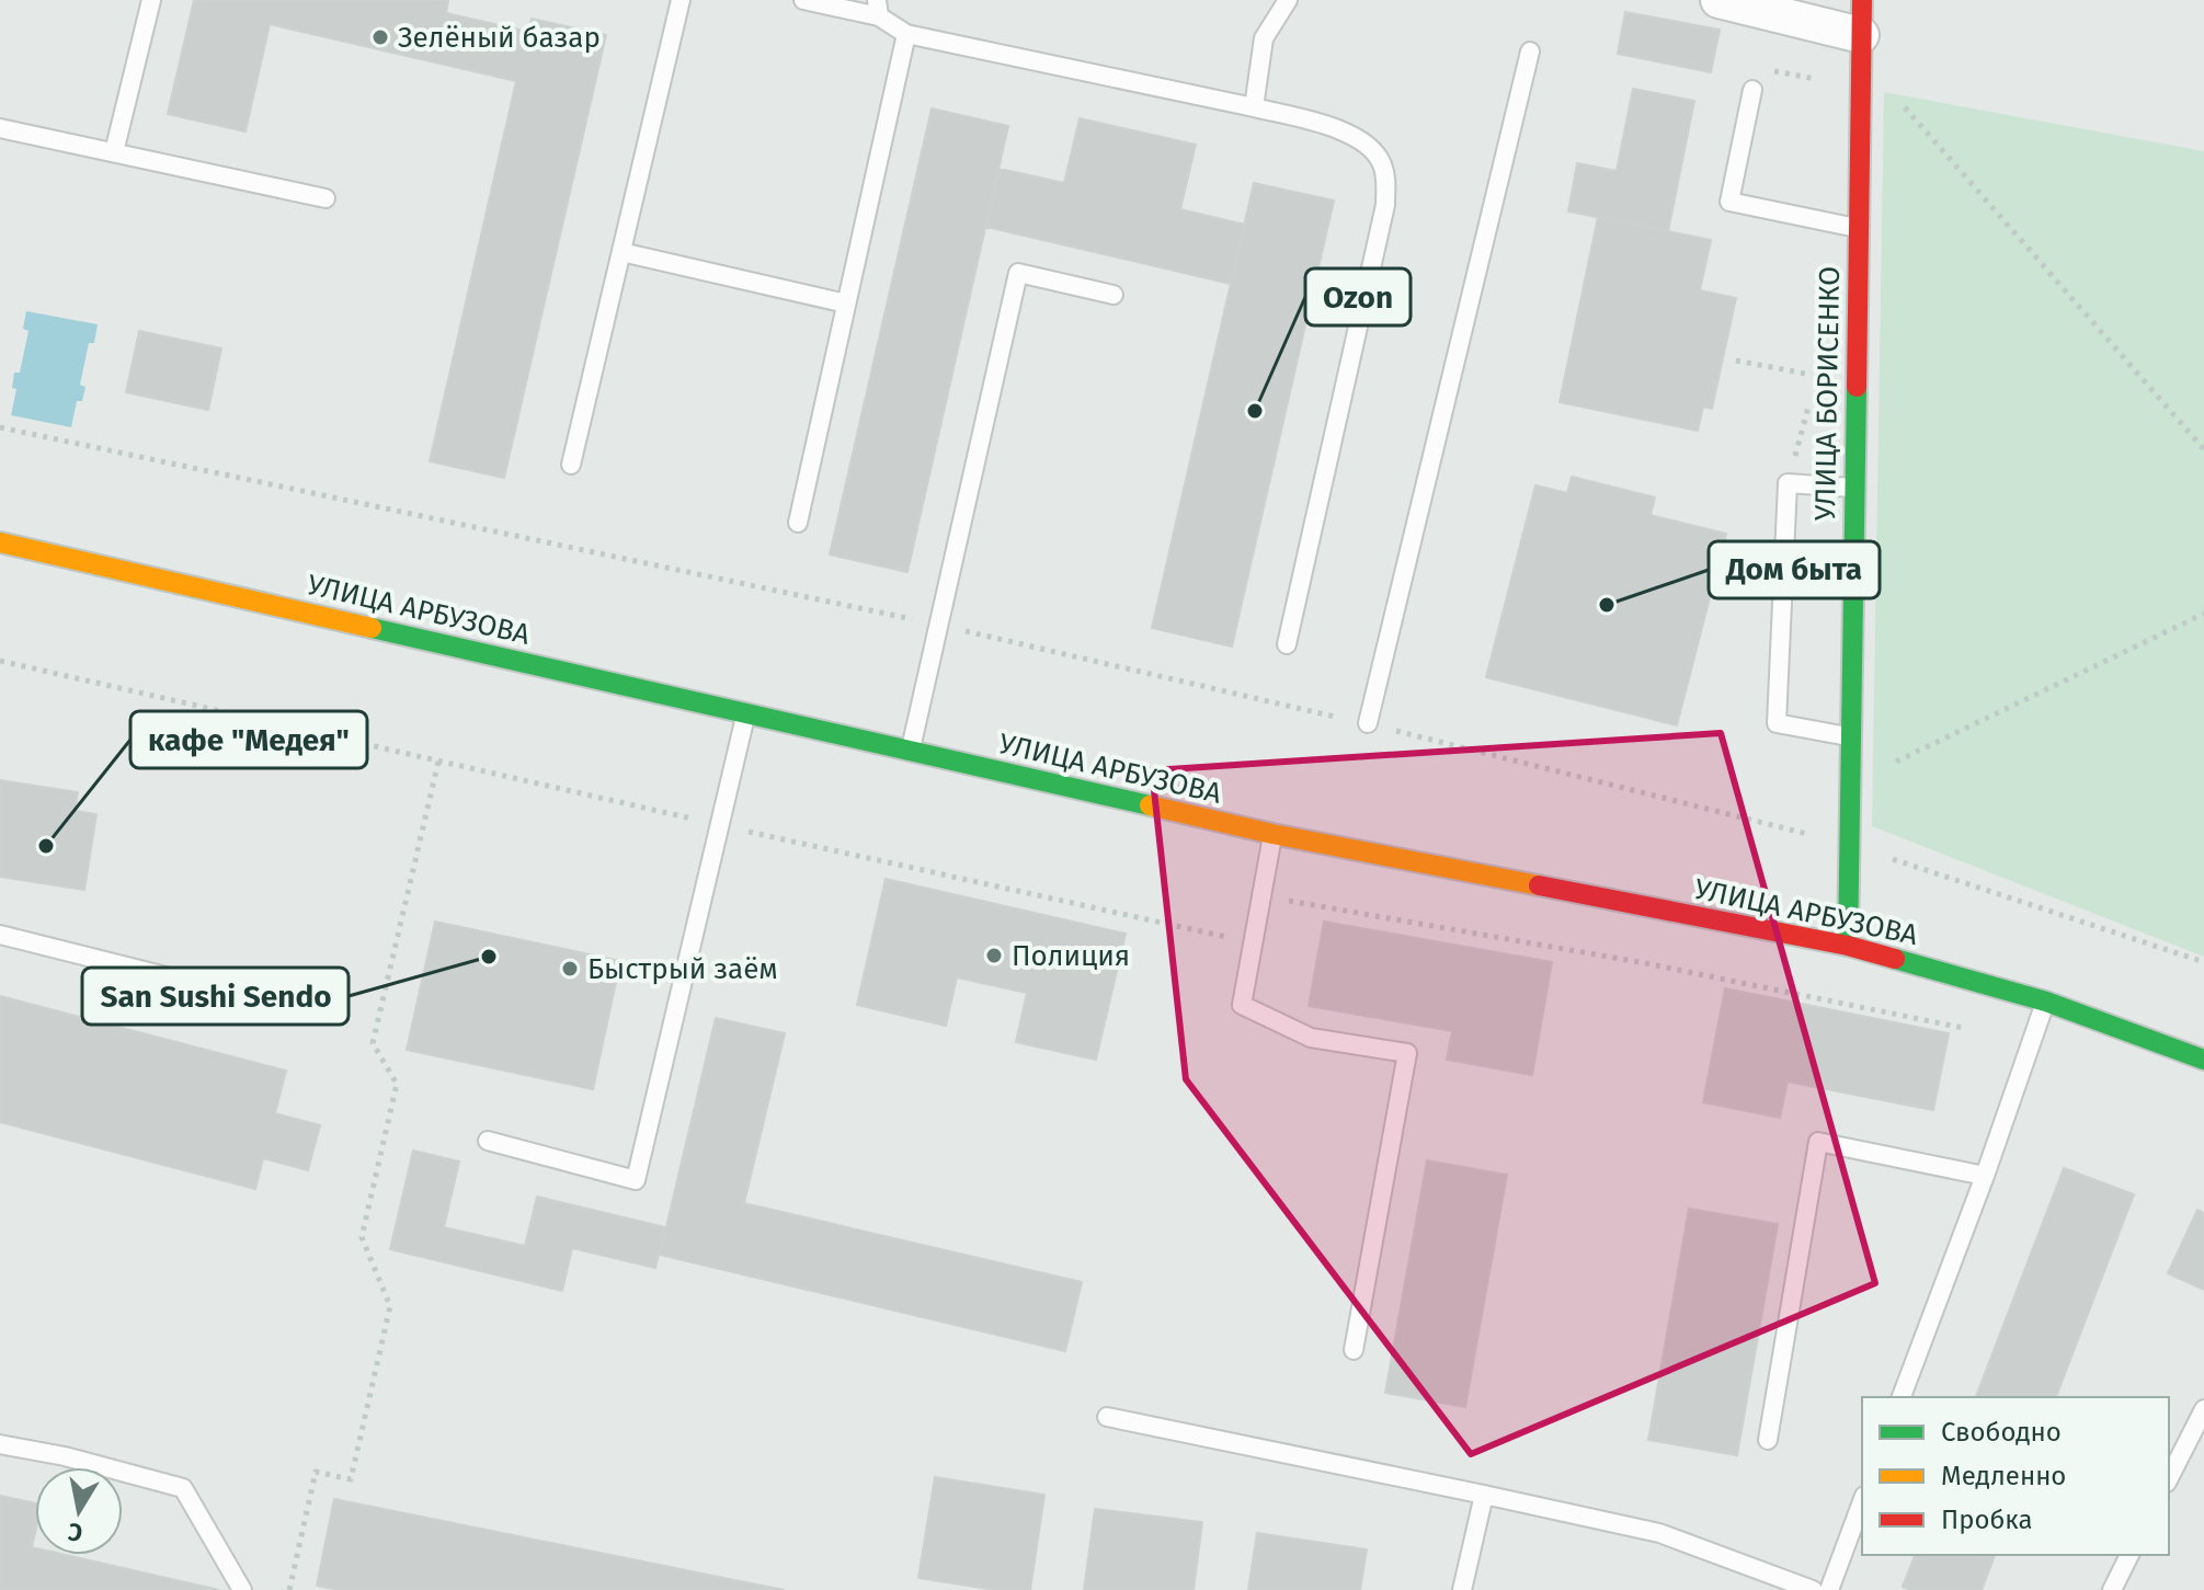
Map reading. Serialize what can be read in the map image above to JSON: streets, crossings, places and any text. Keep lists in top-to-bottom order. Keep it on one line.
{"streets":{"street":["УЛИЦА БОРИСЕНКО","УЛИЦА АРБУЗОВА"]},"crossings":[["УЛИЦА БОРИСЕНКО","УЛИЦА АРБУЗОВА"]],"places":["Зелёный базар","Ozon","Дом быта","кафе \"Медея\"","Полиция","San Sushi Sendo","Быстрый заём"],"legend":["Свободно","Медленно","Пробка"],"north":"bottom"}
